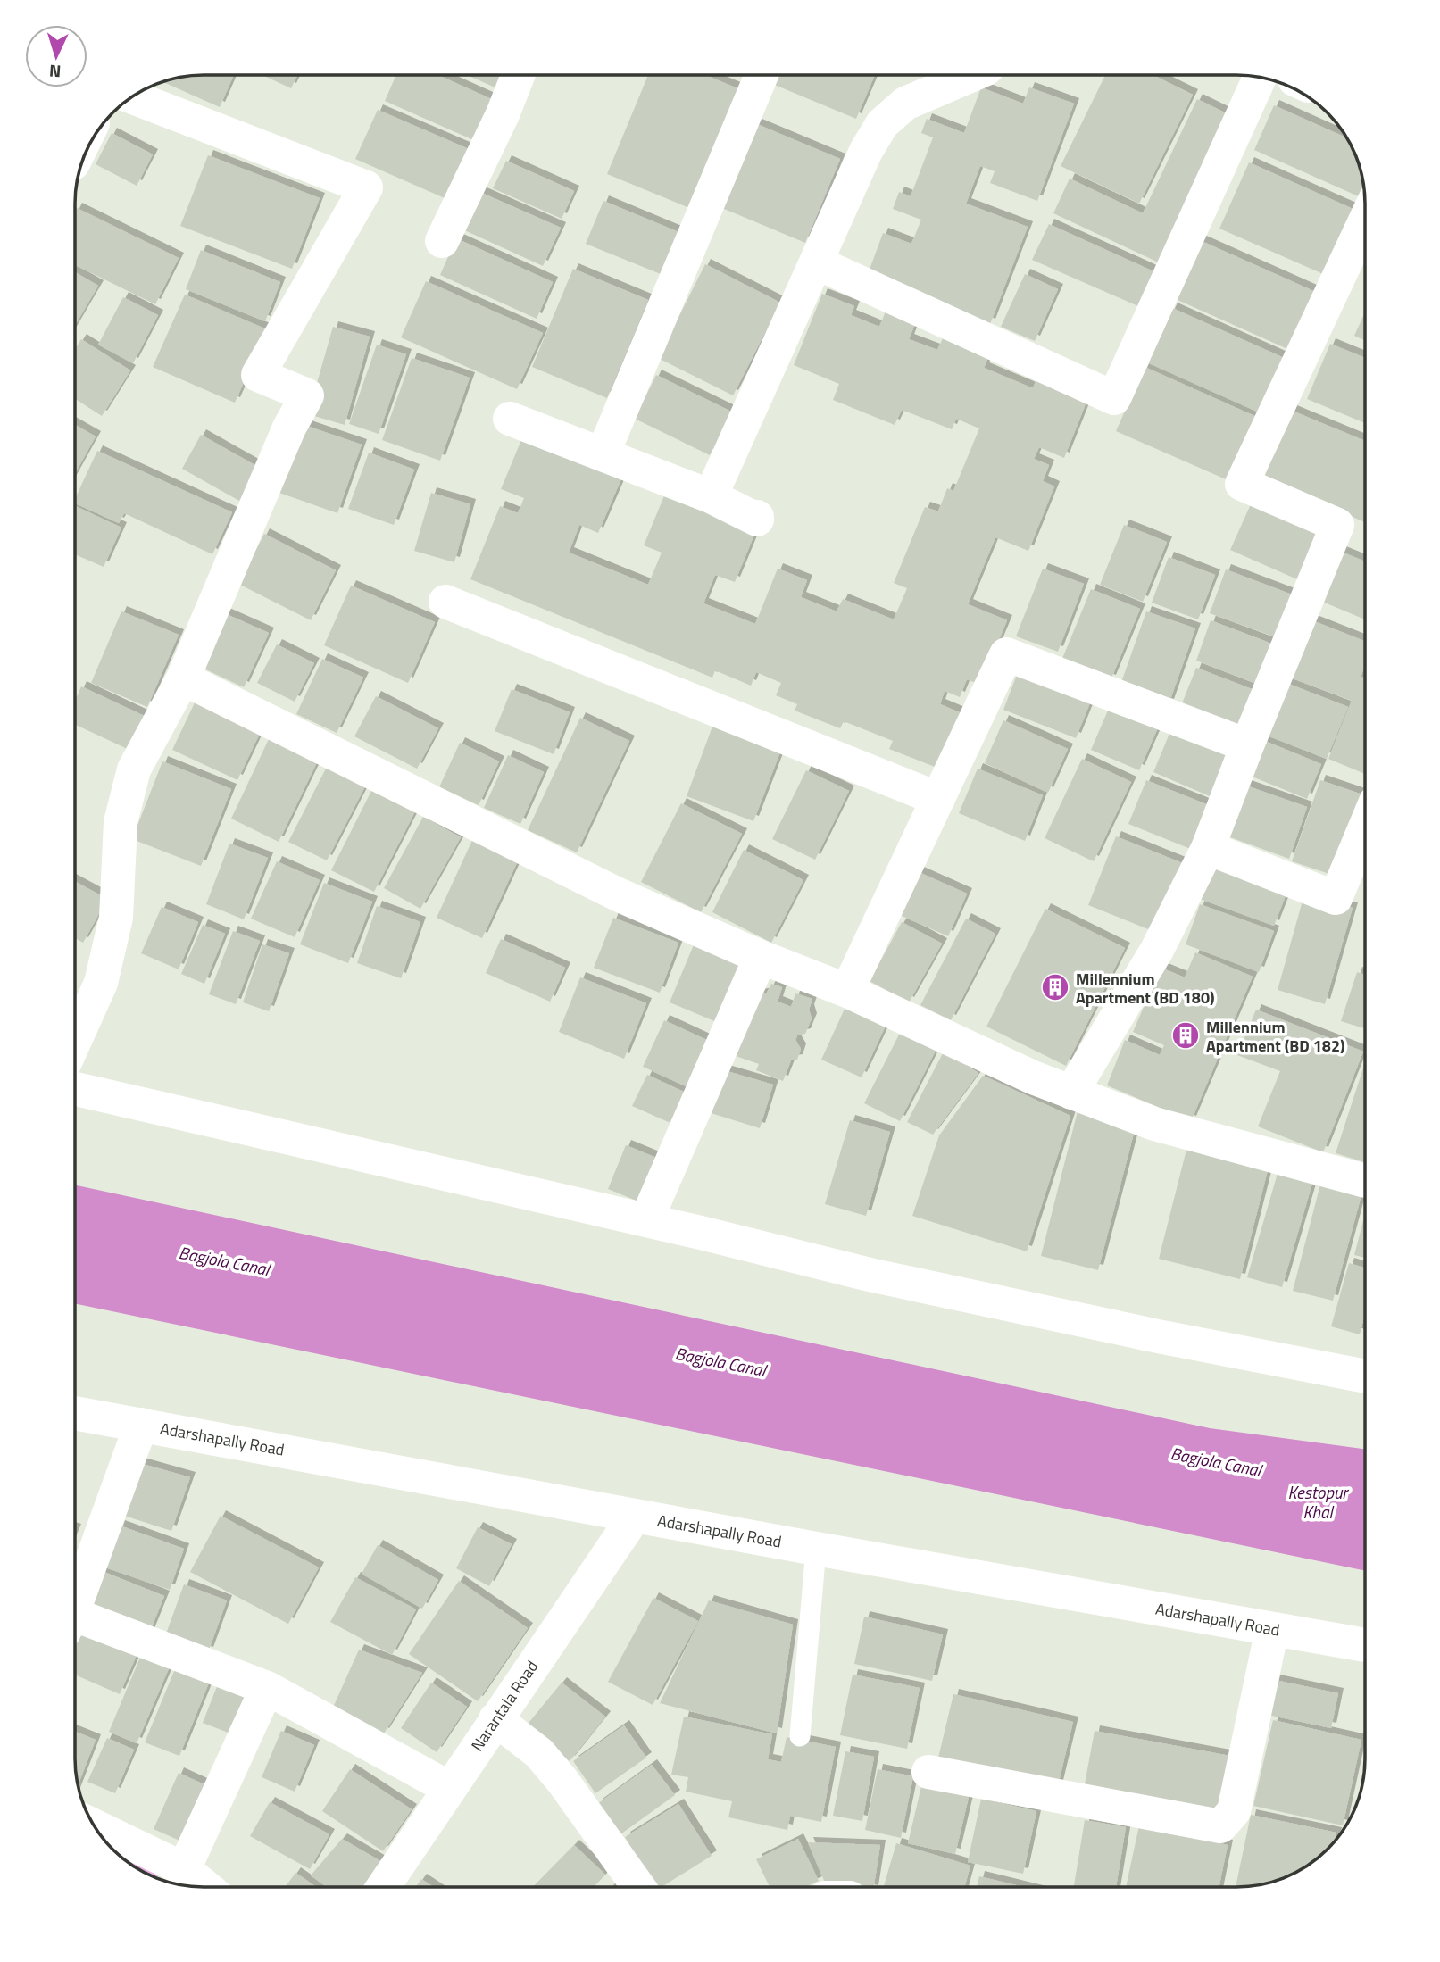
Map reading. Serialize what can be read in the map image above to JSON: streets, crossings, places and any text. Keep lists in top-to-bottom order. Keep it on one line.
{"streets":{"street":["Adarshapally Road","Narantala Road"]},"crossings":[["Adarshapally Road","Narantala Road"]],"water":["Bagjola Canal","Kestopur Khal"],"places":{"building":["Millennium Apartment (BD 180)","Millennium Apartment (BD 182)"]},"north":"bottom"}
